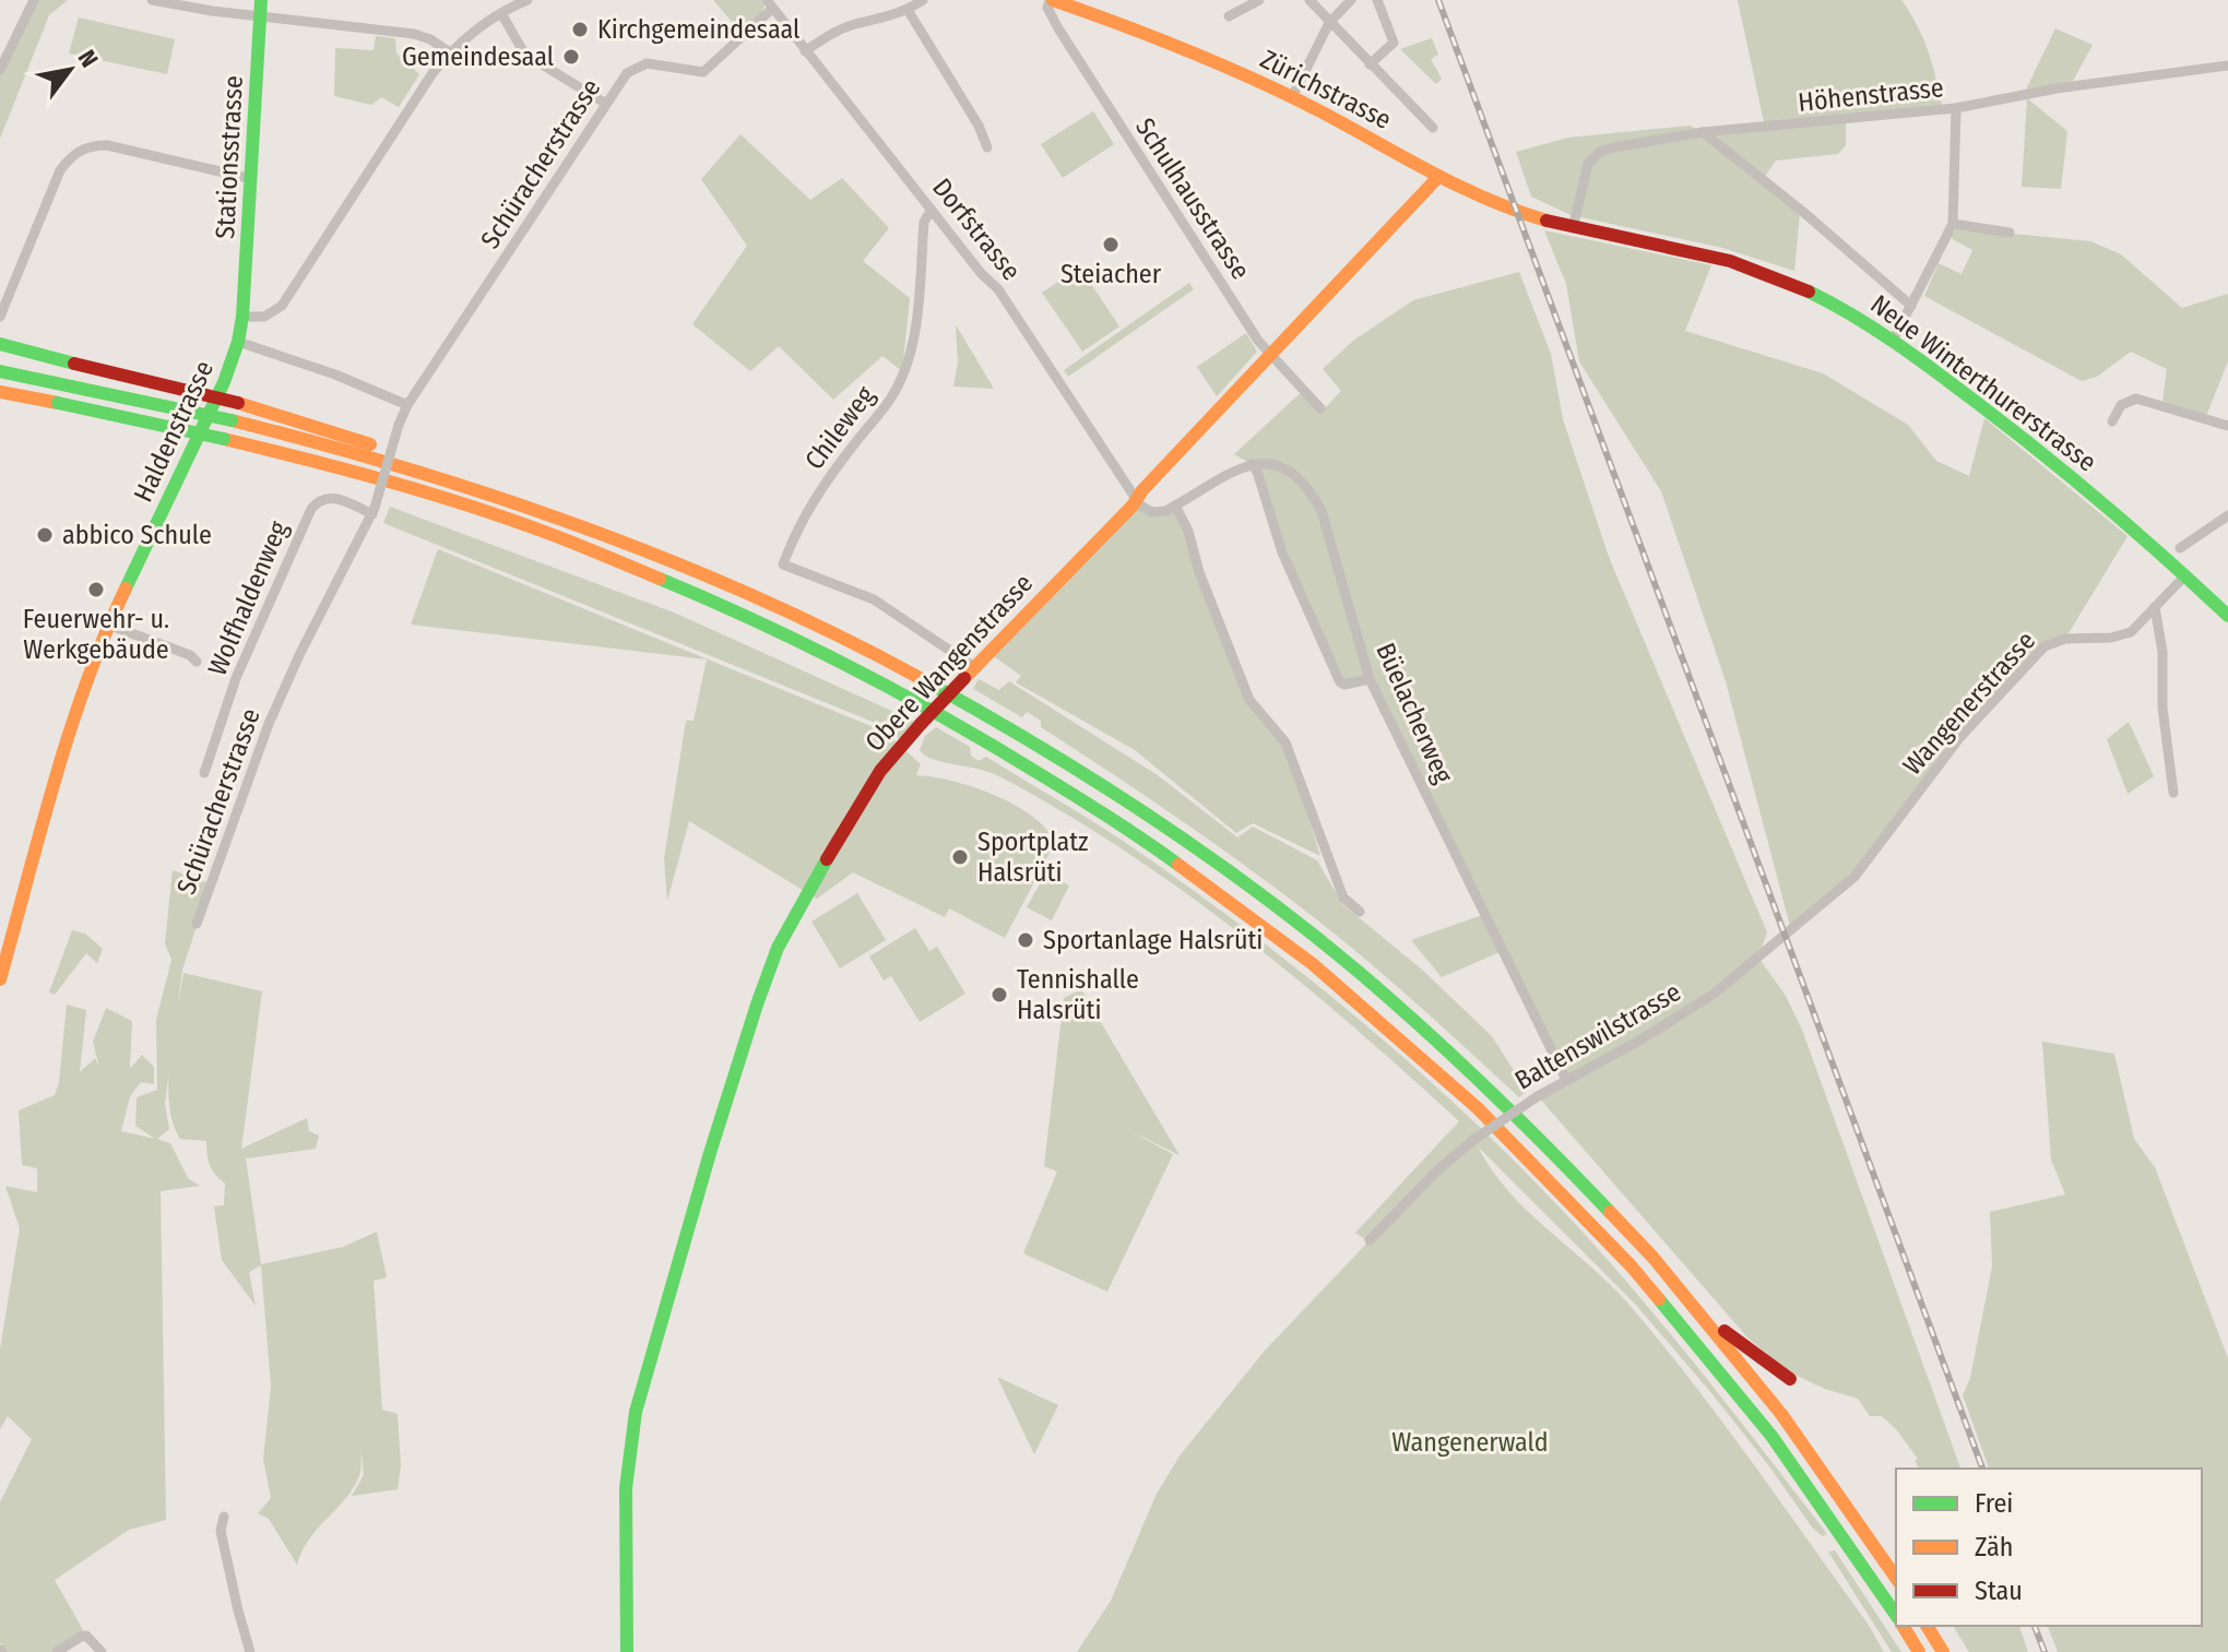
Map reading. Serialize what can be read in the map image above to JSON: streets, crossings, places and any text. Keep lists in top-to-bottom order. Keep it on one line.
{"streets":{"main road":["Zürichstrasse","Stationsstrasse","Neue Winterthurerstrasse","Haldenstrasse","Obere Wangenstrasse"],"street":["Höhenstrasse","Schüracherstrasse","Schulhausstrasse","Dorfstrasse","Chileweg","Wolfhaldenweg","Wangenerstrasse","Büelacherweg","Baltenswilstrasse"]},"crossings":[["Zürichstrasse","Höhenstrasse"],["Zürichstrasse","Schulhausstrasse"],["Zürichstrasse","Neue Winterthurerstrasse"],["Zürichstrasse","Obere Wangenstrasse"],["Höhenstrasse","Neue Winterthurerstrasse"],["Stationsstrasse","Haldenstrasse"],["Schüracherstrasse","Dorfstrasse"],["Schüracherstrasse","Wolfhaldenweg"],["Schulhausstrasse","Obere Wangenstrasse"],["Dorfstrasse","Chileweg"],["Dorfstrasse","Obere Wangenstrasse"],["Neue Winterthurerstrasse","Wangenerstrasse"],["Chileweg","Obere Wangenstrasse"],["Wangenerstrasse","Baltenswilstrasse"],["Büelacherweg","Baltenswilstrasse"]],"parks":["Wangenerwald"],"places":["Kirchgemeindesaal","Gemeindesaal","Steiacher","abbico Schule","Feuerwehr- u. Werkgebäude","Sportplatz Halsrüti","Sportanlage Halsrüti","Tennishalle Halsrüti"],"legend":["Frei","Zäh","Stau"],"north":"top right"}
